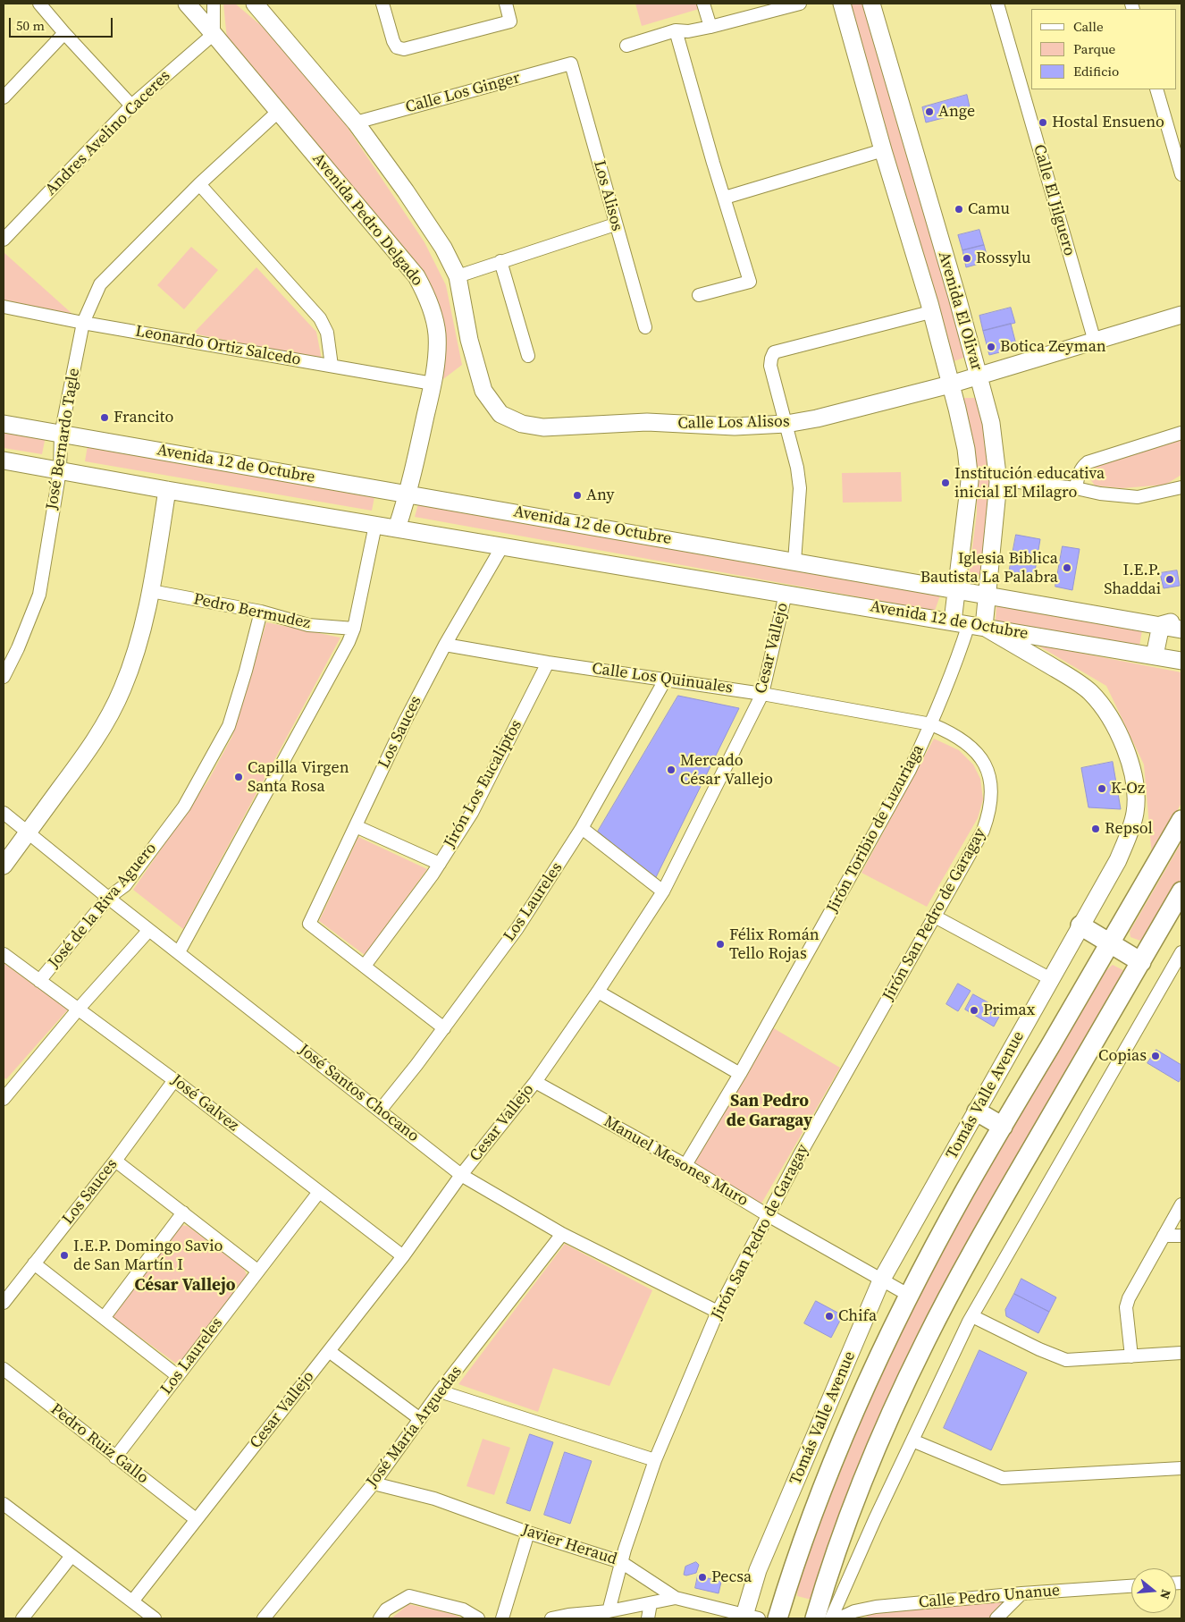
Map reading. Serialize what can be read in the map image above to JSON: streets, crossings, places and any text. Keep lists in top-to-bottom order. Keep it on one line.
{"streets":{"main road":["Avenida Pedro Delgado","Avenida El Olivar","Calle Los Alisos","Avenida 12 de Octubre","Tomás Valle Avenue"],"street":["Calle Los Ginger","Andres Avelino Caceres","Los Alisos","Calle El Jilguero","Leonardo Ortiz Salcedo","José Bernardo Tagle","Pedro Bermudez","Cesar Vallejo","Calle Los Quinuales","Los Sauces","Jirón Los Eucaliptos","Jirón Toribio de Luzuriaga","Los Laureles","José de la Riva Aguero","Jirón San Pedro de Garagay","José Santos Chocano","José Galvez","Manuel Mesones Muro","José María Arguedas","Pedro Ruiz Gallo","Javier Heraud","Calle Pedro Unanue"]},"crossings":[["Calle Los Ginger","Los Alisos"],["Andres Avelino Caceres","Avenida Pedro Delgado"],["Calle El Jilguero","Calle Los Alisos"],["Avenida Pedro Delgado","Leonardo Ortiz Salcedo"],["Avenida Pedro Delgado","José Bernardo Tagle"],["Avenida Pedro Delgado","Avenida 12 de Octubre"],["Avenida El Olivar","Calle Los Alisos"],["Avenida El Olivar","Avenida 12 de Octubre"],["Avenida El Olivar","Jirón Toribio de Luzuriaga"],["Avenida El Olivar","Tomás Valle Avenue"],["Leonardo Ortiz Salcedo","José Bernardo Tagle"],["José Bernardo Tagle","Avenida 12 de Octubre"],["Avenida 12 de Octubre","Cesar Vallejo"],["Avenida 12 de Octubre","Los Sauces"],["Avenida 12 de Octubre","Jirón Toribio de Luzuriaga"],["Avenida 12 de Octubre","Tomás Valle Avenue"],["Pedro Bermudez","José de la Riva Aguero"],["Cesar Vallejo","Calle Los Quinuales"],["Cesar Vallejo","José Santos Chocano"],["Cesar Vallejo","José Galvez"],["Cesar Vallejo","Manuel Mesones Muro"],["Cesar Vallejo","Pedro Ruiz Gallo"],["Calle Los Quinuales","Los Sauces"],["Calle Los Quinuales","Jirón Los Eucaliptos"],["Calle Los Quinuales","Jirón Toribio de Luzuriaga"],["Calle Los Quinuales","Los Laureles"],["Calle Los Quinuales","Jirón San Pedro de Garagay"],["Los Sauces","Jirón Los Eucaliptos"],["Los Sauces","José Galvez"],["Jirón Toribio de Luzuriaga","Jirón San Pedro de Garagay"],["Jirón Toribio de Luzuriaga","Tomás Valle Avenue"],["Jirón Toribio de Luzuriaga","Manuel Mesones Muro"],["Los Laureles","José Santos Chocano"],["Los Laureles","José Galvez"],["Los Laureles","Pedro Ruiz Gallo"],["José de la Riva Aguero","José Santos Chocano"],["José de la Riva Aguero","José Galvez"],["Jirón San Pedro de Garagay","José Santos Chocano"],["Jirón San Pedro de Garagay","Manuel Mesones Muro"],["Jirón San Pedro de Garagay","Javier Heraud"],["José Santos Chocano","José María Arguedas"],["Tomás Valle Avenue","Manuel Mesones Muro"],["Tomás Valle Avenue","Javier Heraud"],["José María Arguedas","Javier Heraud"]],"districts":["San Pedro de Garagay","César Vallejo"],"places":["Ange","Hostal Ensueno","Camu","Rossylu","Botica Zeyman","Francito","Institución educativa inicial El Milagro","Any","Iglesia Biblica Bautista La Palabra","I.E.P. Shaddai","Mercado César Vallejo","Capilla Virgen Santa Rosa","K-Oz","Repsol","Félix Román Tello Rojas","Primax","Copias","I.E.P. Domingo Savio de San Martín I","Chifa","Pecsa"],"legend":["Calle","Parque","Edificio"],"scale_bar":"50 m","north":"right"}
